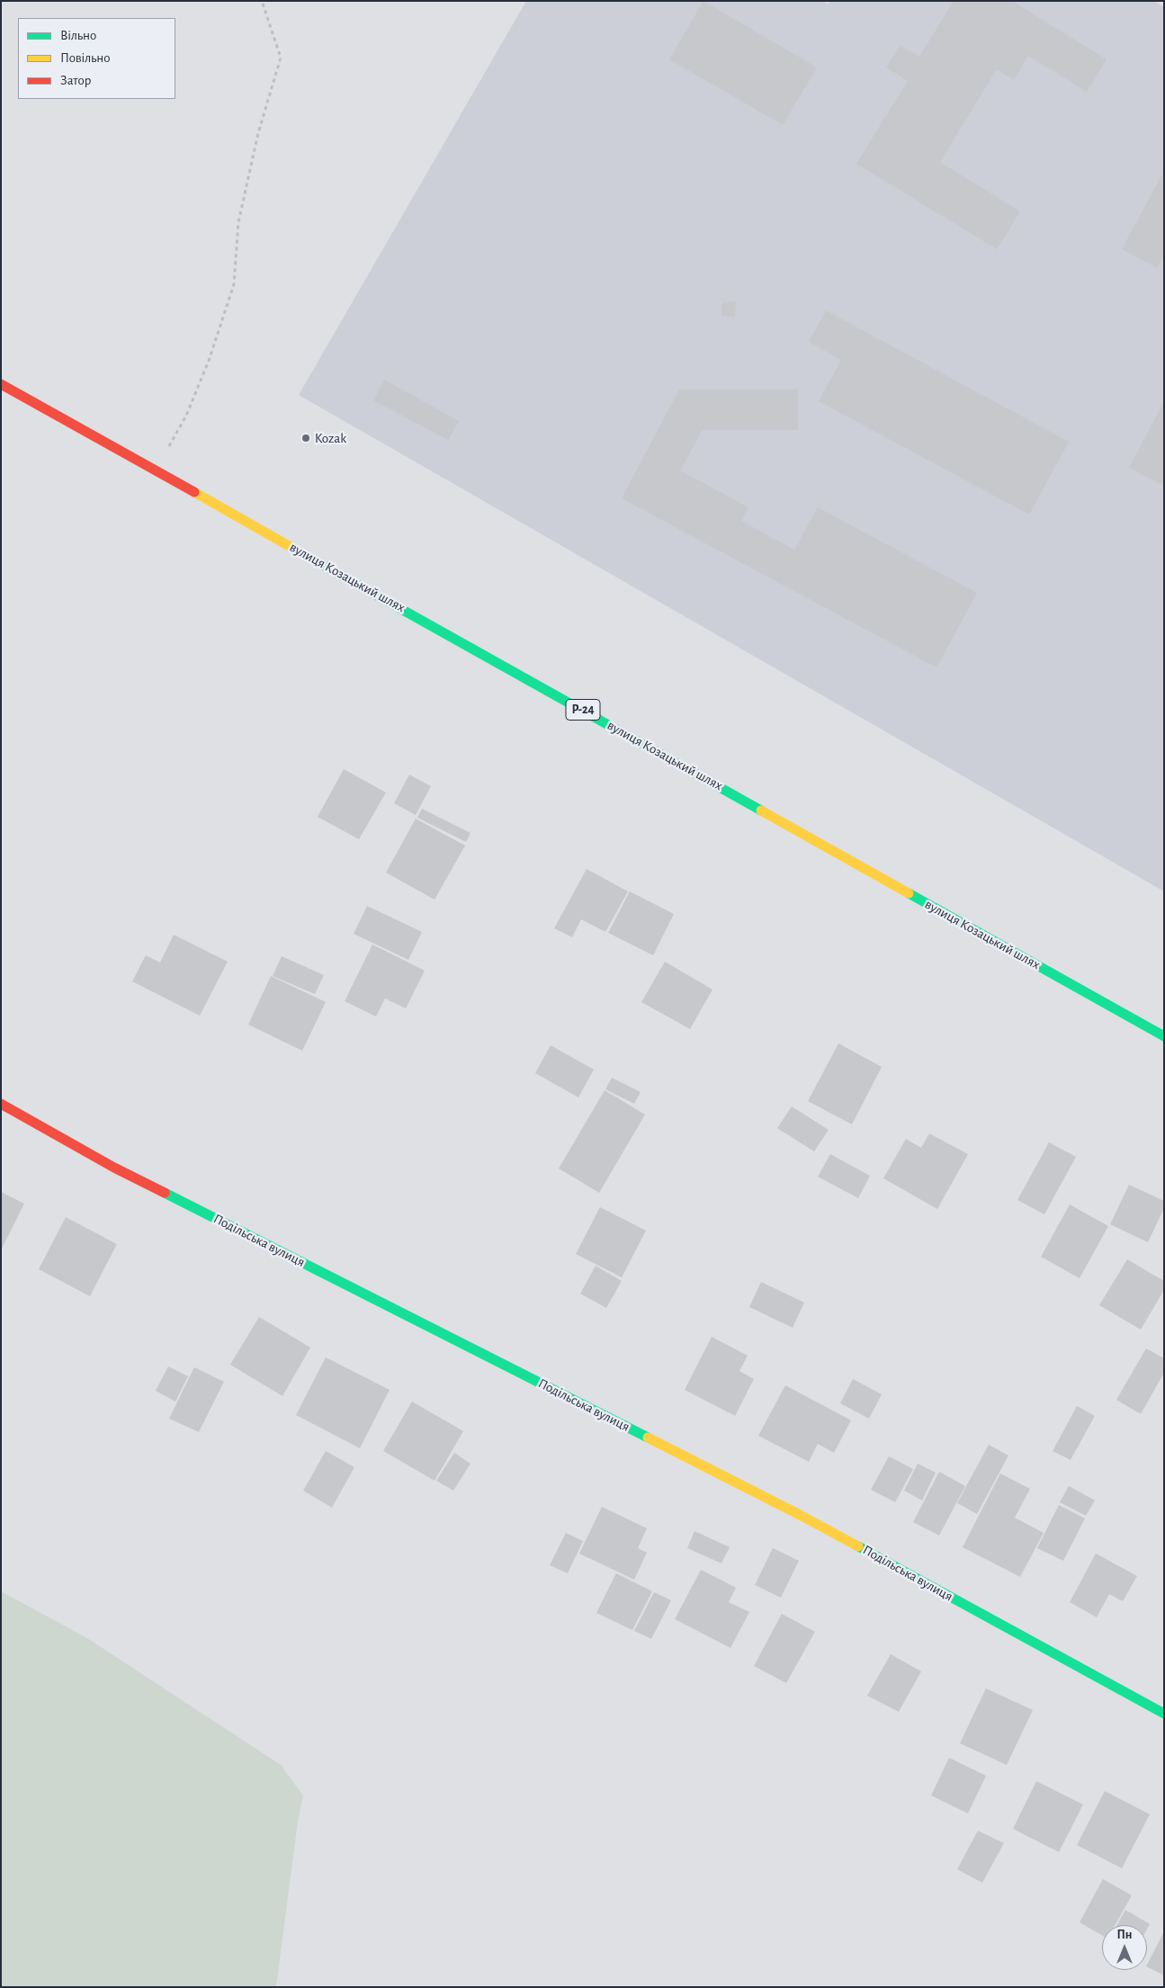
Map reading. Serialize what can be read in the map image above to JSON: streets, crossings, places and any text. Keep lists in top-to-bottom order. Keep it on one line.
{"streets":{"main road":["вулиця Козацький шлях","Р-24","Подільська вулиця"]},"places":["Kozak"],"legend":["Вільно","Повільно","Затор"],"north":"top"}
